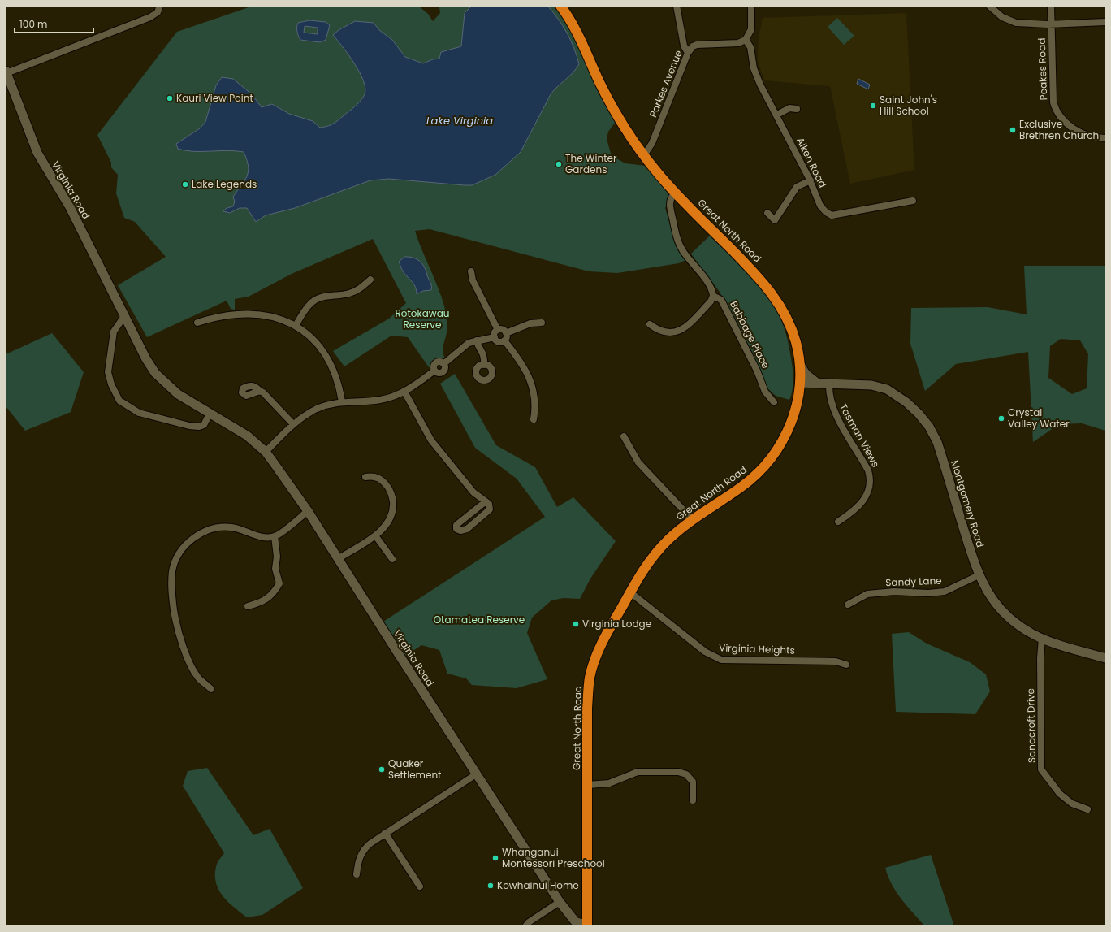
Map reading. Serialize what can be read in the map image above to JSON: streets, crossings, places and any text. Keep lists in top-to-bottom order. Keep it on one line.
{"streets":{"highway":["Great North Road"],"street":["Peakes Road","Parkes Avenue","Aiken Road","Virginia Road","Babbage Place","Tasman Views","Montgomery Road","Sandy Lane","Virginia Heights","Sandcroft Drive"]},"crossings":[["Parkes Avenue","Aiken Road"],["Parkes Avenue","Great North Road"],["Virginia Road","Great North Road"],["Great North Road","Babbage Place"],["Great North Road","Montgomery Road"],["Great North Road","Virginia Heights"],["Tasman Views","Montgomery Road"],["Montgomery Road","Sandy Lane"],["Montgomery Road","Sandcroft Drive"]],"water":["Lake Virginia"],"parks":["Rotokawau Reserve","Otamatea Reserve"],"places":["Kauri View Point","Saint John's Hill School","Exclusive Brethren Church","The Winter Gardens","Lake Legends","Crystal Valley Water","Virginia Lodge","Quaker Settlement","Whanganui Montessori Preschool","Kowhainui Home"],"scale_bar":"100 m"}
